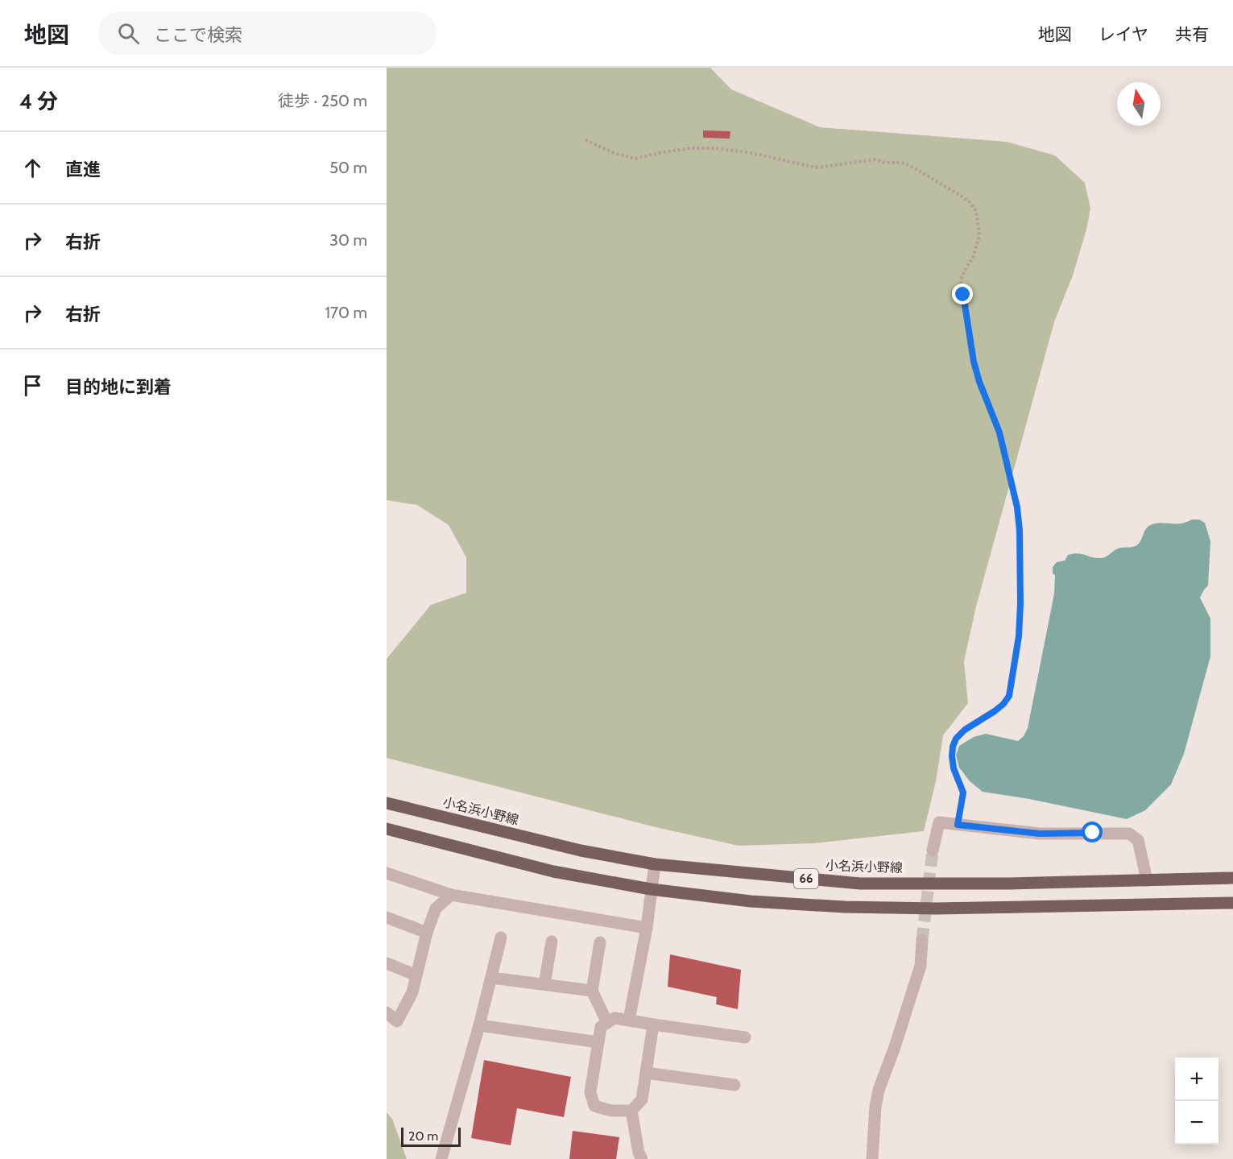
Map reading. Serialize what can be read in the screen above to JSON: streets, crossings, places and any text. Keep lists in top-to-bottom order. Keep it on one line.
{"streets":{"main road":["小名浜小野線","66"]},"scale_bar":"20 m","north":"top","page":{"header":"地図","search":"ここで検索","nav":["地図","レイヤ","共有"],"heading":["4 分","徒歩 · 250 m"],"list":[["直進","50 m"],["右折","30 m"],["右折","170 m"],"目的地に到着"],"map_buttons":["+","−"],"scale":"20 m"}}
